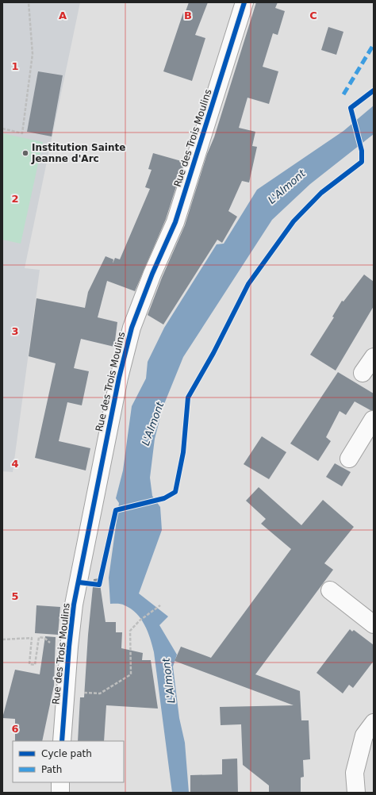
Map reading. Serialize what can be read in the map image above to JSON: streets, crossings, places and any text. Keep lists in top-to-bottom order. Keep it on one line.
{"streets":{"street":["Rue des Trois Moulins"]},"water":["L'Almont"],"places":["Institution Sainte Jeanne d'Arc"],"legend":["Cycle path","Path"],"grid":{"columns":["A","B","C"],"rows":["1","2","3","4","5","6"]}}
